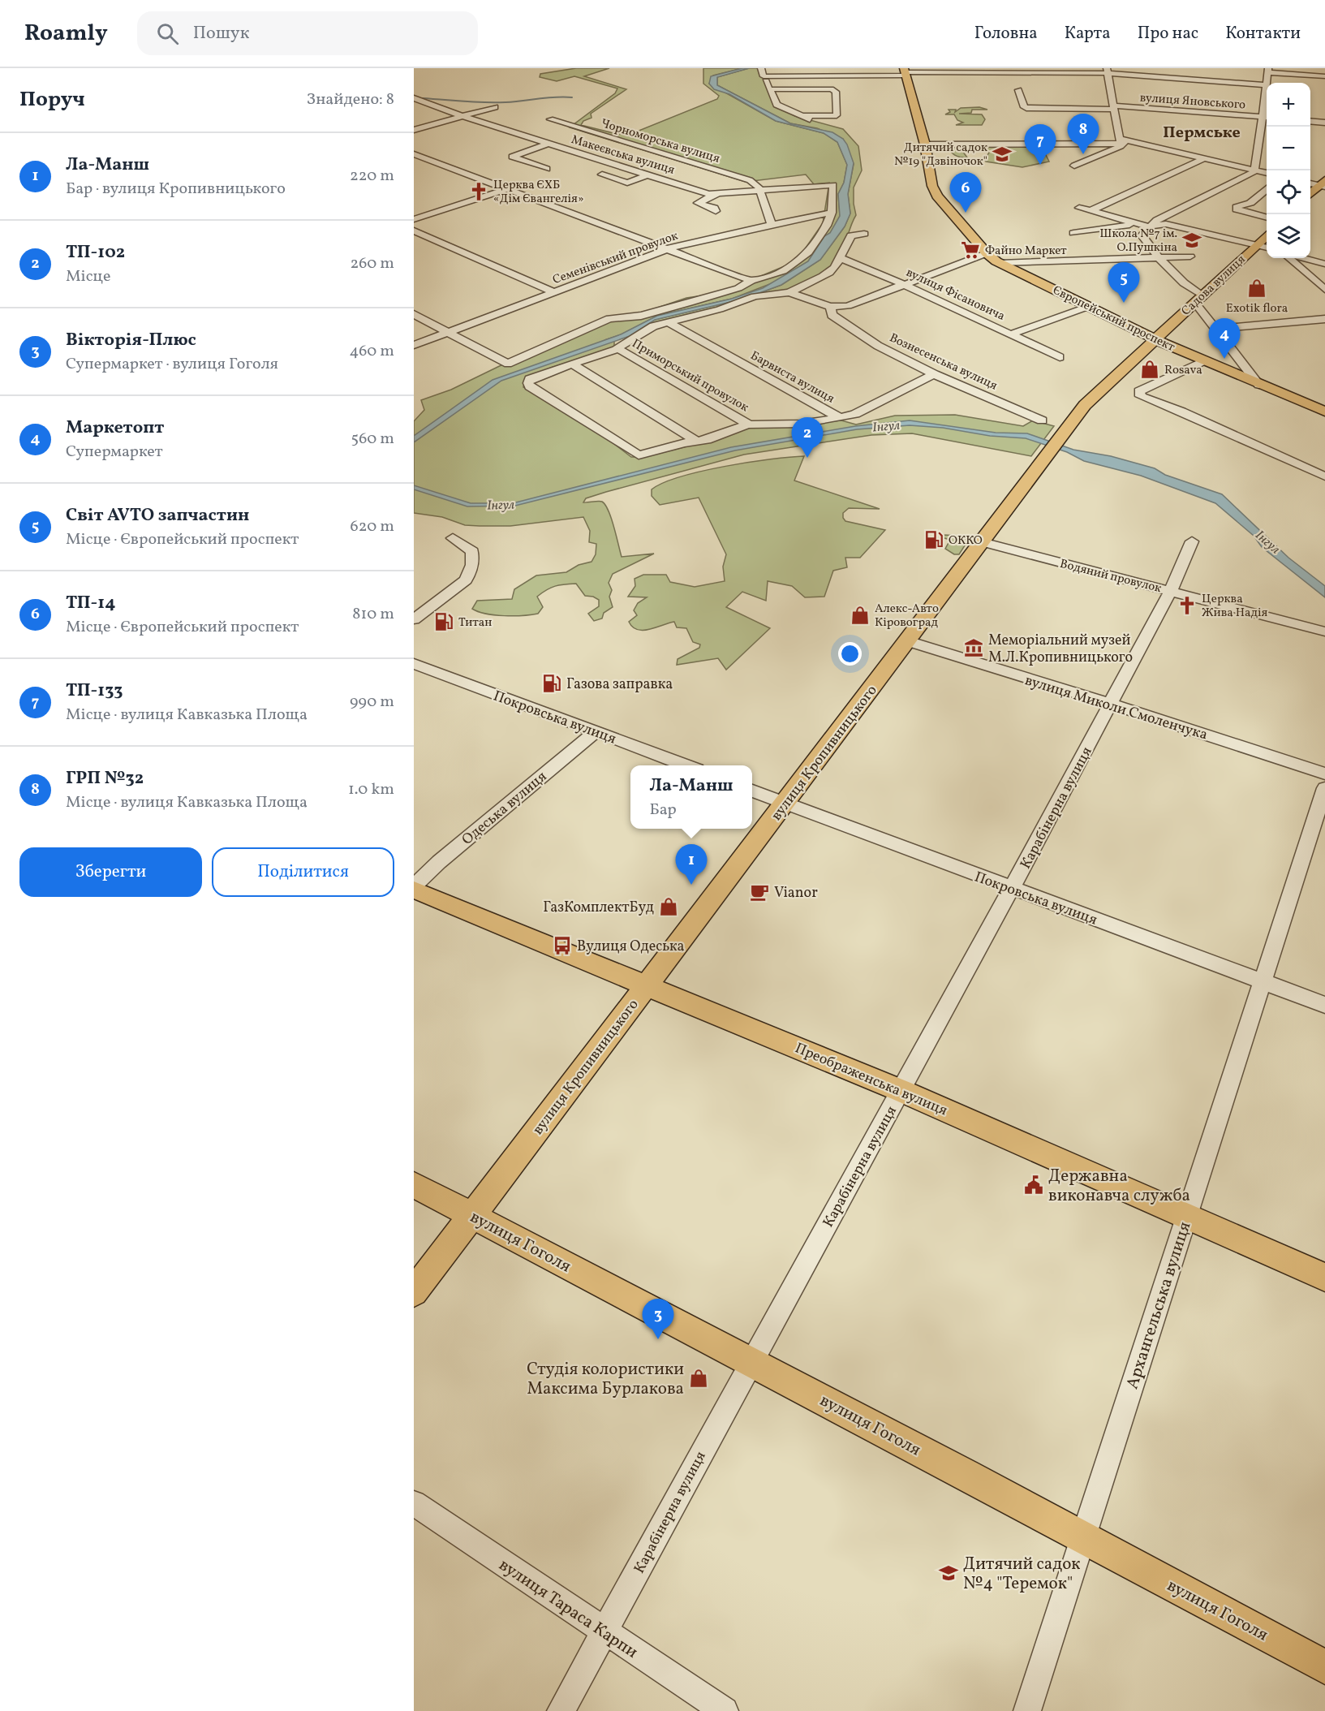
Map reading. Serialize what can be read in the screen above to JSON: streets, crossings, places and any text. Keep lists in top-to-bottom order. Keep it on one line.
{"streets":{"main road":["Садова вулиця","Європейський проспект","вулиця Кропивницького","Преображенська вулиця","вулиця Гоголя"],"street":["вулиця Яновського","Чорноморська вулиця","Макеєвська вулиця","Семенівський провулок","вулиця Фісановича","Вознесенська вулиця","Приморський провулок","Барвиста вулиця","Водяний провулок","вулиця Миколи Смоленчука","Покровська вулиця","Одеська вулиця","Карабінерна вулиця","Архангельська вулиця","вулиця Тараса Карпи"]},"crossings":[["Чорноморська вулиця","Макеєвська вулиця"],["Макеєвська вулиця","Семенівський провулок"],["Садова вулиця","Європейський проспект"],["Садова вулиця","вулиця Кропивницького"],["Європейський проспект","вулиця Кропивницького"],["Вознесенська вулиця","Барвиста вулиця"],["Водяний провулок","вулиця Кропивницького"],["Водяний провулок","Карабінерна вулиця"],["вулиця Миколи Смоленчука","вулиця Кропивницького"],["вулиця Миколи Смоленчука","Карабінерна вулиця"],["Покровська вулиця","вулиця Кропивницького"],["Покровська вулиця","Одеська вулиця"],["Покровська вулиця","Карабінерна вулиця"],["Покровська вулиця","Архангельська вулиця"],["вулиця Кропивницького","Преображенська вулиця"],["вулиця Кропивницького","вулиця Гоголя"],["Одеська вулиця","Преображенська вулиця"],["Карабінерна вулиця","Преображенська вулиця"],["Карабінерна вулиця","вулиця Гоголя"],["Карабінерна вулиця","вулиця Тараса Карпи"],["Преображенська вулиця","Архангельська вулиця"],["вулиця Гоголя","Архангельська вулиця"]],"districts":["Пермське"],"water":["Інгул"],"places":{"school or university":["Дитячий садок №19 \"Дзвіночок\"","Школа №7 ім. О.Пушкіна","Дитячий садок №4 \"Теремок\""],"church":["Церква ЄХБ «Дім Євангелія»","Церква Жива Надія"],"supermarket":["Файно Маркет"],"shop":["Exotik flora","Rosava","Алекс-Авто Кіровоград","ГазКомплектБуд","Студія колористики Максима Бурлакова"],"fuel station":["ОККО","Титан","Газова заправка"],"museum":["Меморіальний музей М.Л.Кропивницького"],"cafe":["Vianor"],"bus stop":["Вулиця Одеська"],"public building":["Державна виконавча служба"]},"page":{"header":"Roamly","search":"Пошук","nav":["Головна","Карта","Про нас","Контакти"],"heading":["Поруч","Знайдено: 8"],"map_buttons":["+","−"],"pins":["8","7","6","5","4","2","1","3"],"list":[{"mark":"1","name":"Ла-Манш","note":"Бар · вулиця Кропивницького","value":"220 m"},{"mark":"2","name":"ТП-102","note":"Місце","value":"260 m"},{"mark":"3","name":"Вікторія-Плюс","note":"Супермаркет · вулиця Гоголя","value":"460 m"},{"mark":"4","name":"Маркетопт","note":"Супермаркет","value":"560 m"},{"mark":"5","name":"Світ AVTO запчастин","note":"Місце · Європейський проспект","value":"620 m"},{"mark":"6","name":"ТП-14","note":"Місце · Європейський проспект","value":"810 m"},{"mark":"7","name":"ТП-133","note":"Місце · вулиця Кавказька Площа","value":"990 m"},{"mark":"8","name":"ГРП №32","note":"Місце · вулиця Кавказька Площа","value":"1.0 km"}],"popup":["Ла-Манш","Бар"],"buttons":["Зберегти","Поділитися"]}}
